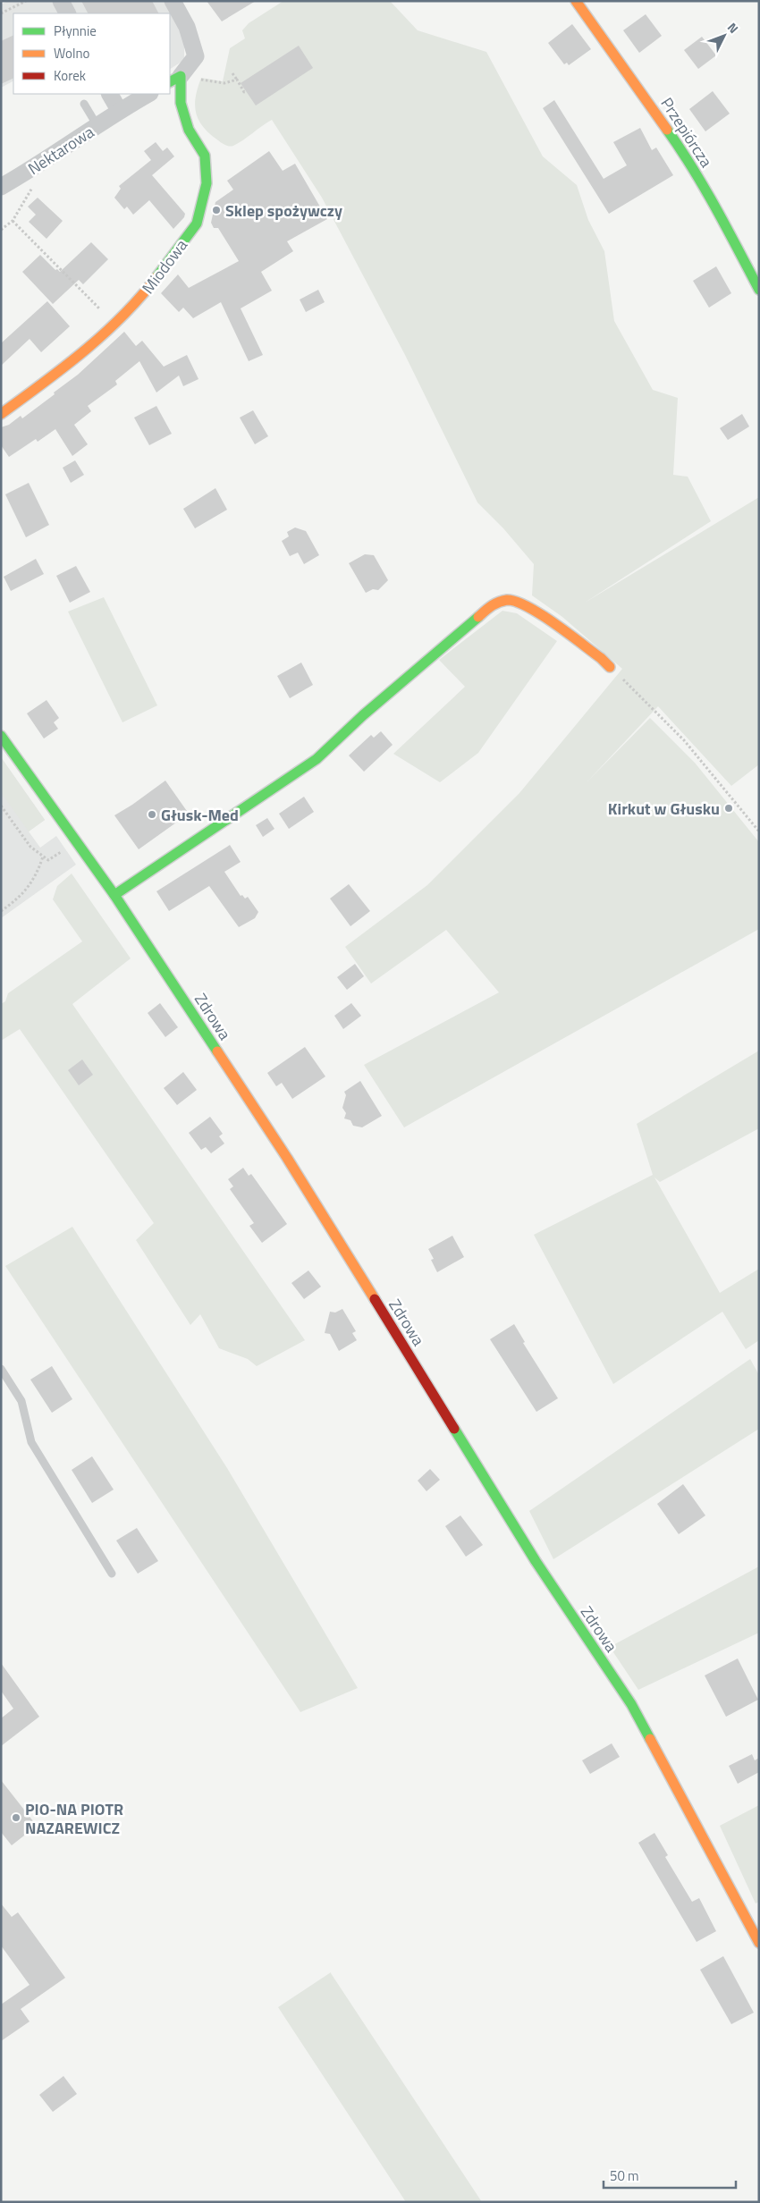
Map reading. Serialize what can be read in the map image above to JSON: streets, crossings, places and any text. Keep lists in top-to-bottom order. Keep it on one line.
{"streets":{"street":["Przepiórcza","Nektarowa","Miodowa","Zdrowa"]},"places":["Sklep spożywczy","Kirkut w Głusku","Głusk-Med","PIO-NA PIOTR NAZAREWICZ"],"legend":["Płynnie","Wolno","Korek"],"scale_bar":"50 m","north":"top right"}
